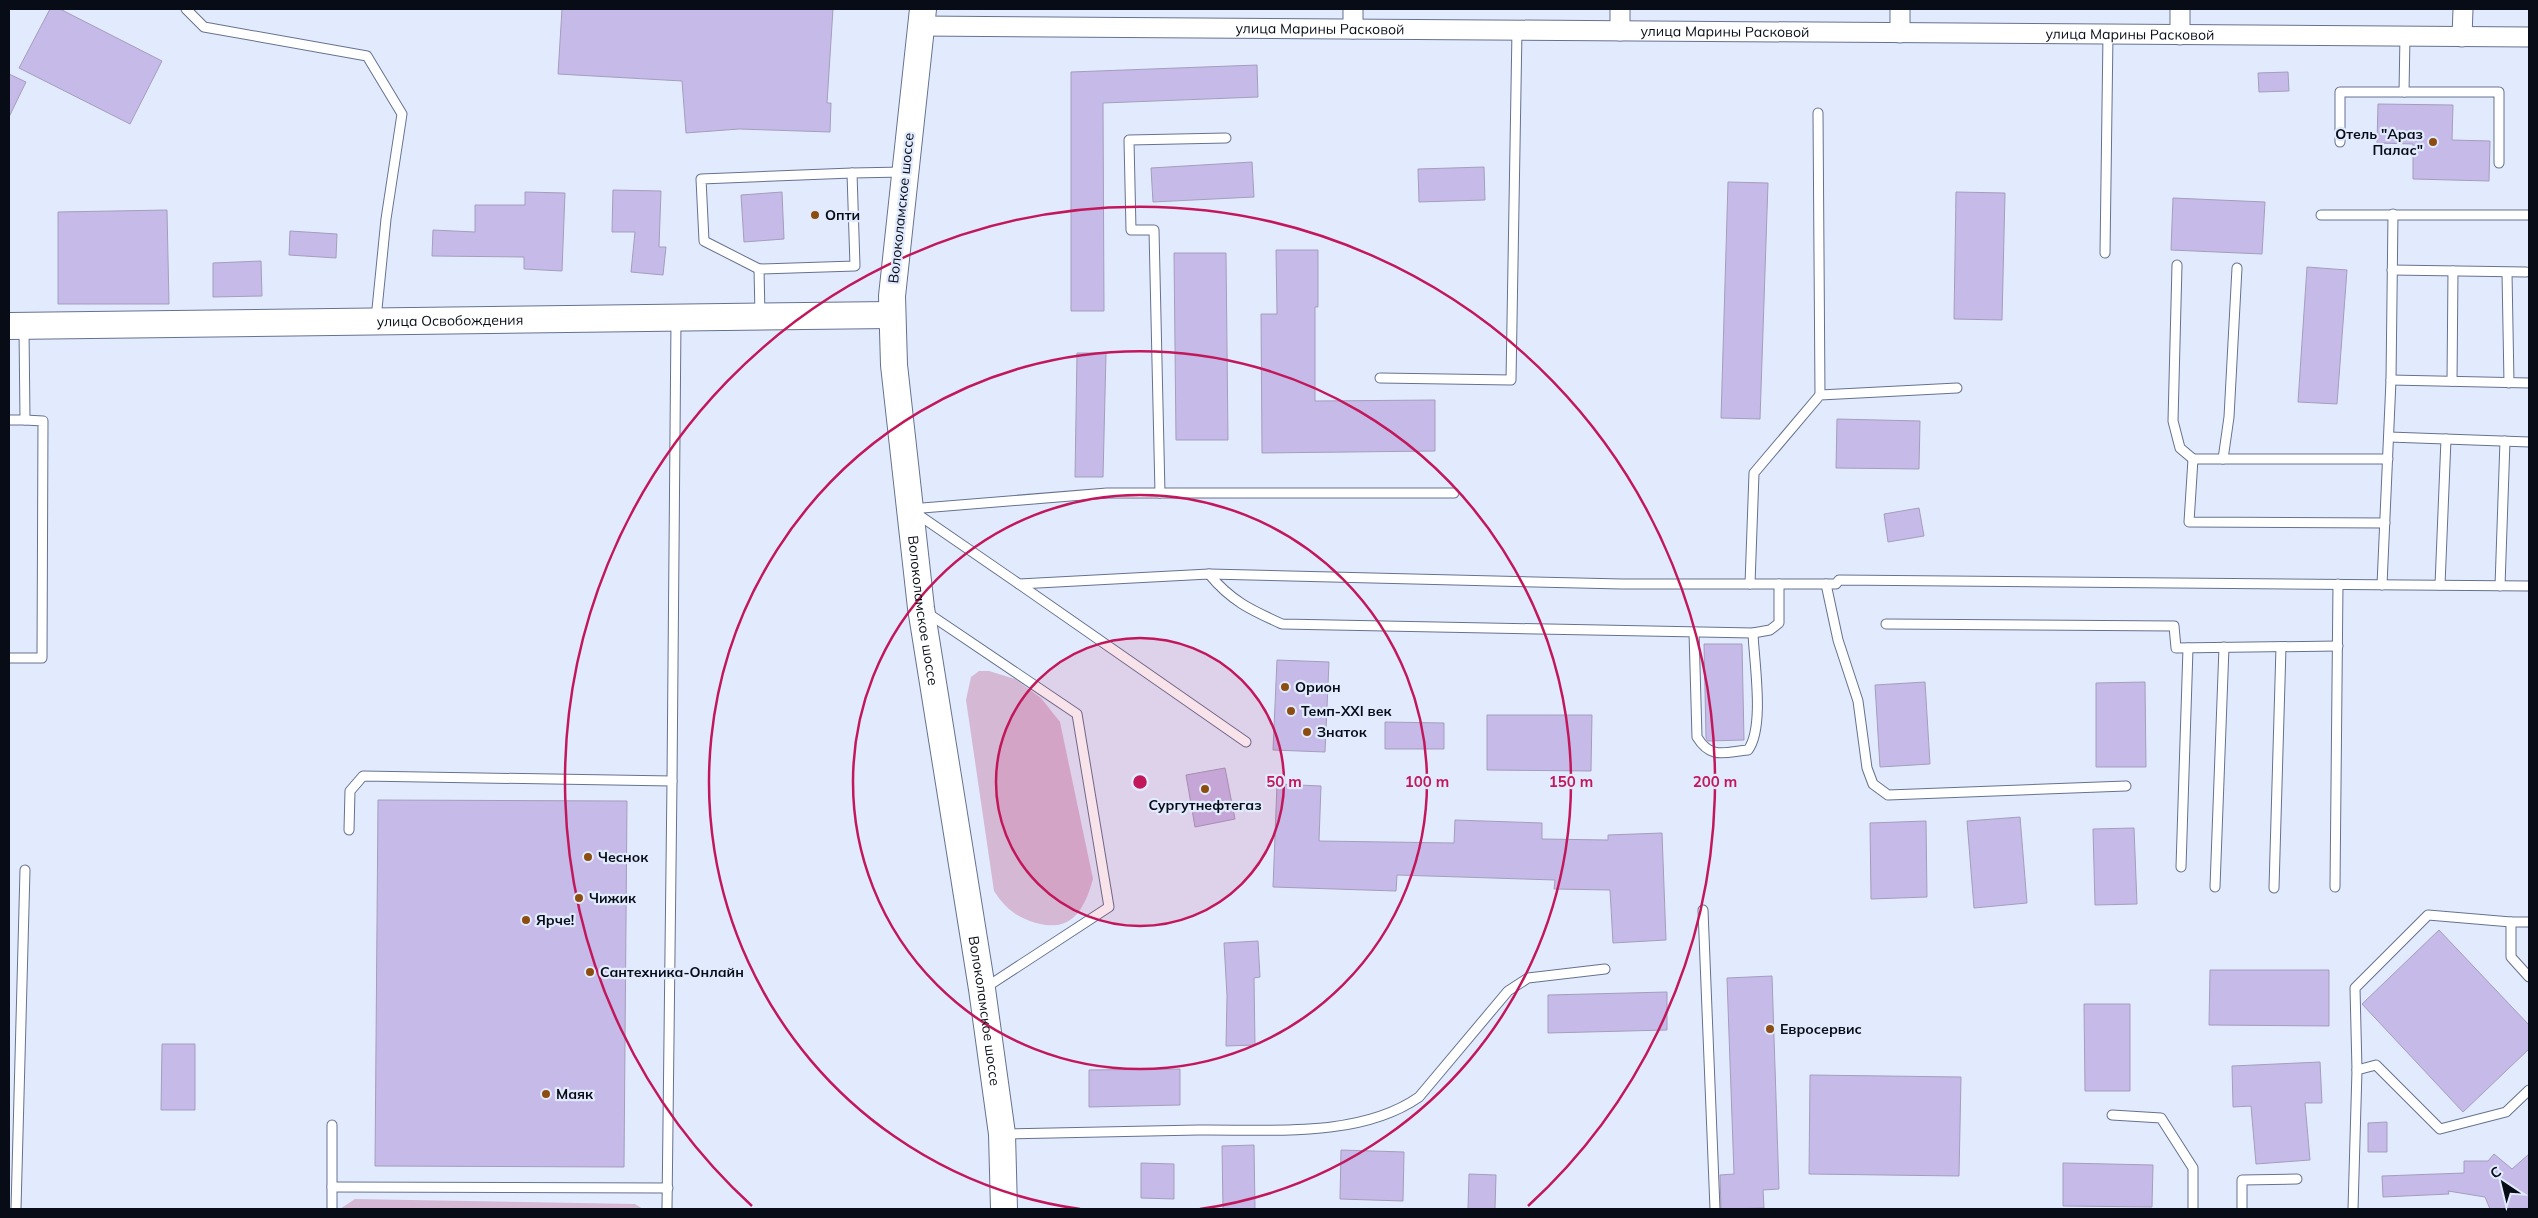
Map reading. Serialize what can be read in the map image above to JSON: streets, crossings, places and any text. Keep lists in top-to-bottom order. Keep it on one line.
{"streets":{"main road":["Волоколамское шоссе","улица Освобождения"],"street":["улица Марины Расковой"]},"crossings":[["улица Марины Расковой","Волоколамское шоссе"],["Волоколамское шоссе","улица Освобождения"]],"places":["Отель \"Араз Палас\"","Опти","Орион","Темп-XXI век","Знаток","Сургутнефтегаз","Чеснок","Чижик","Ярче!","Сантехника-Онлайн","Евросервис","Маяк"],"north":"top left","rings":["50 m","100 m","150 m","200 m"]}
